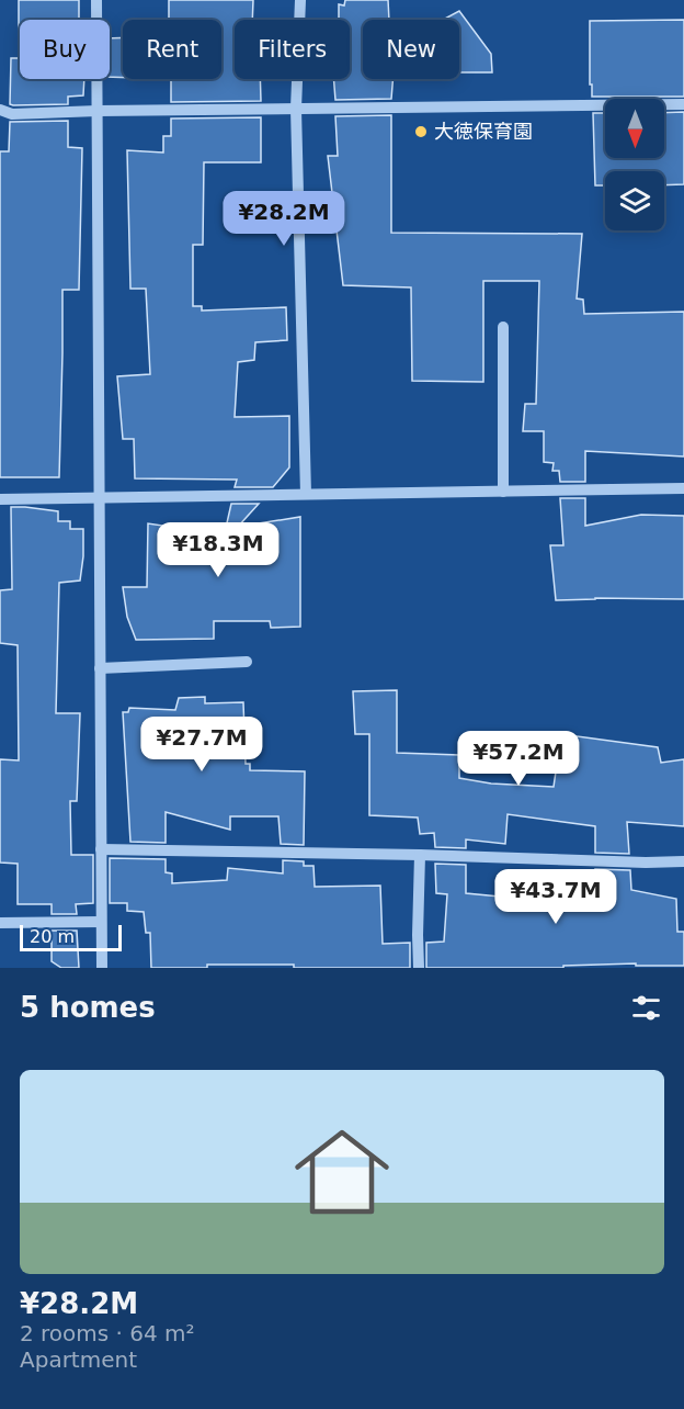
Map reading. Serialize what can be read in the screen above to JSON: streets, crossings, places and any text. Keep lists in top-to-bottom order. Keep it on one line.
{"places":["大徳保育園"],"scale_bar":"20 m","north":"bottom","page":{"chip":["Buy","Rent","Filters","New"],"price":["¥28.2M","¥18.3M","¥27.7M","¥57.2M","¥43.7M"],"scale":"20 m","heading":"5 homes","list":[{"name":"¥28.2M","note":"2 rooms · 64 m² · Apartment"}]}}
